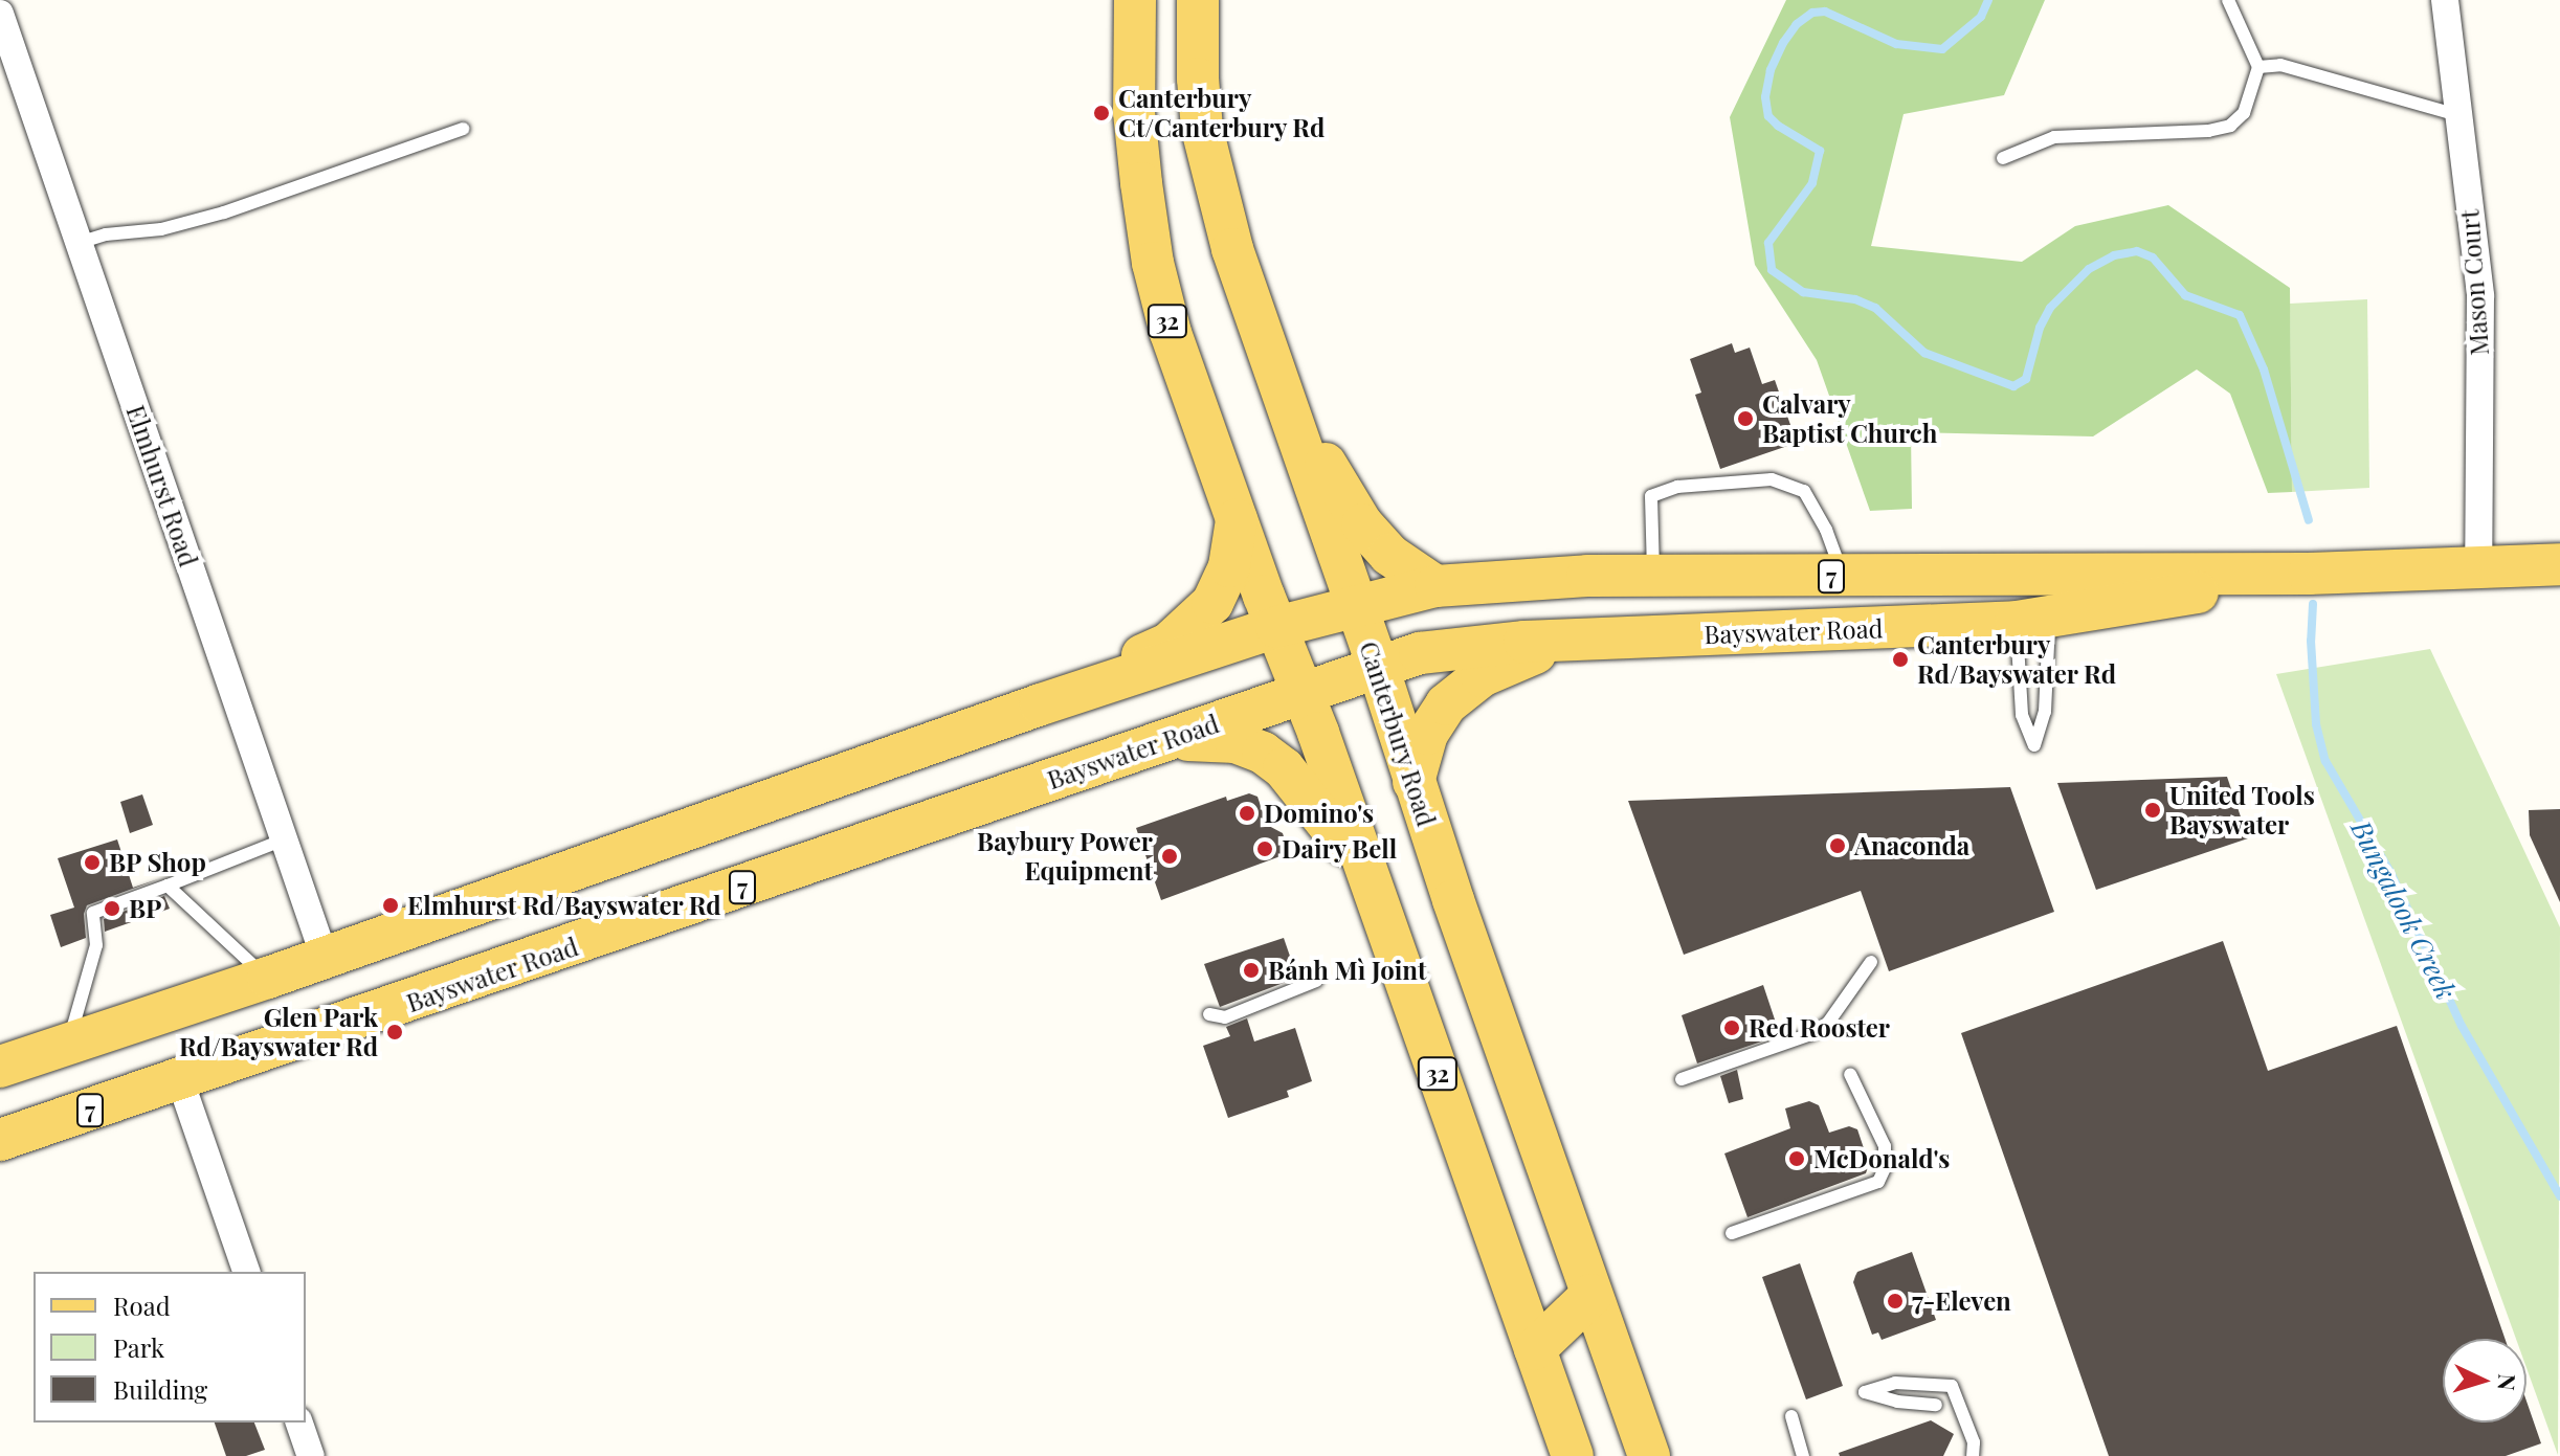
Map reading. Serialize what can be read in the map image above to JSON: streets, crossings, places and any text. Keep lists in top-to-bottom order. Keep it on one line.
{"streets":{"main road":["32","7","Bayswater Road","Canterbury Road"],"street":["Mason Court","Elmhurst Road"]},"crossings":[["Mason Court","Bayswater Road"],["32","Bayswater Road"],["Elmhurst Road","Bayswater Road"],["Bayswater Road","Canterbury Road"]],"water":["Bungalook Creek"],"places":["Canterbury Ct/Canterbury Rd","Calvary Baptist Church","Canterbury Rd/Bayswater Rd","United Tools Bayswater","Domino's","Anaconda","Dairy Bell","Baybury Power Equipment","BP Shop","Elmhurst Rd/Bayswater Rd","BP","Bánh Mì Joint","Red Rooster","Glen Park Rd/Bayswater Rd","McDonald's","7-Eleven"],"legend":["Road","Park","Building"],"north":"right"}
